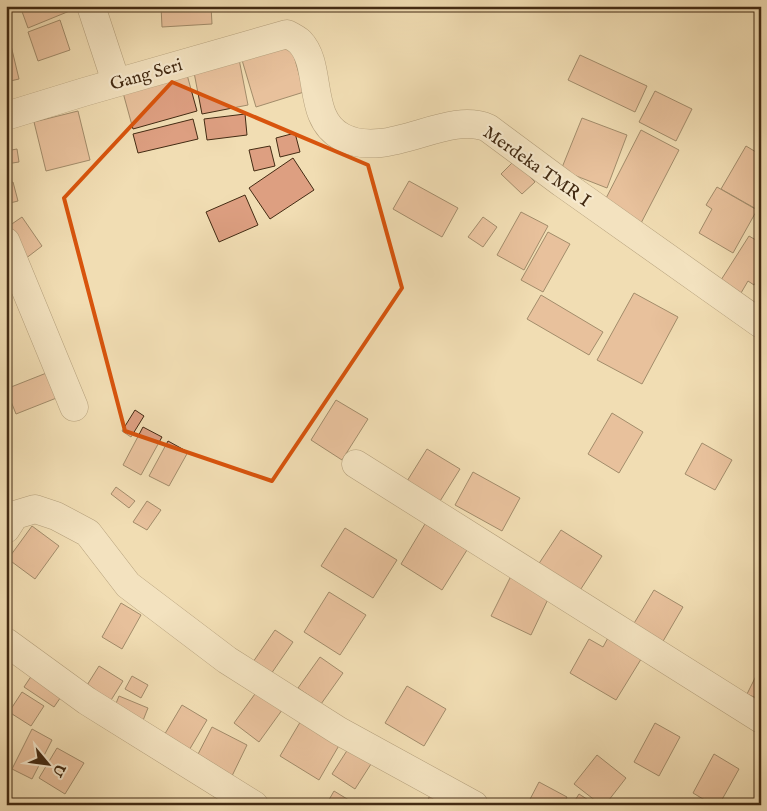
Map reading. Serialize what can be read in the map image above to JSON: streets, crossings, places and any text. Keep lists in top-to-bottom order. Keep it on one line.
{"streets":{"street":["Gang Seri","Merdeka TMR I"]},"crossings":[["Gang Seri","Merdeka TMR I"]],"north":"bottom right"}
